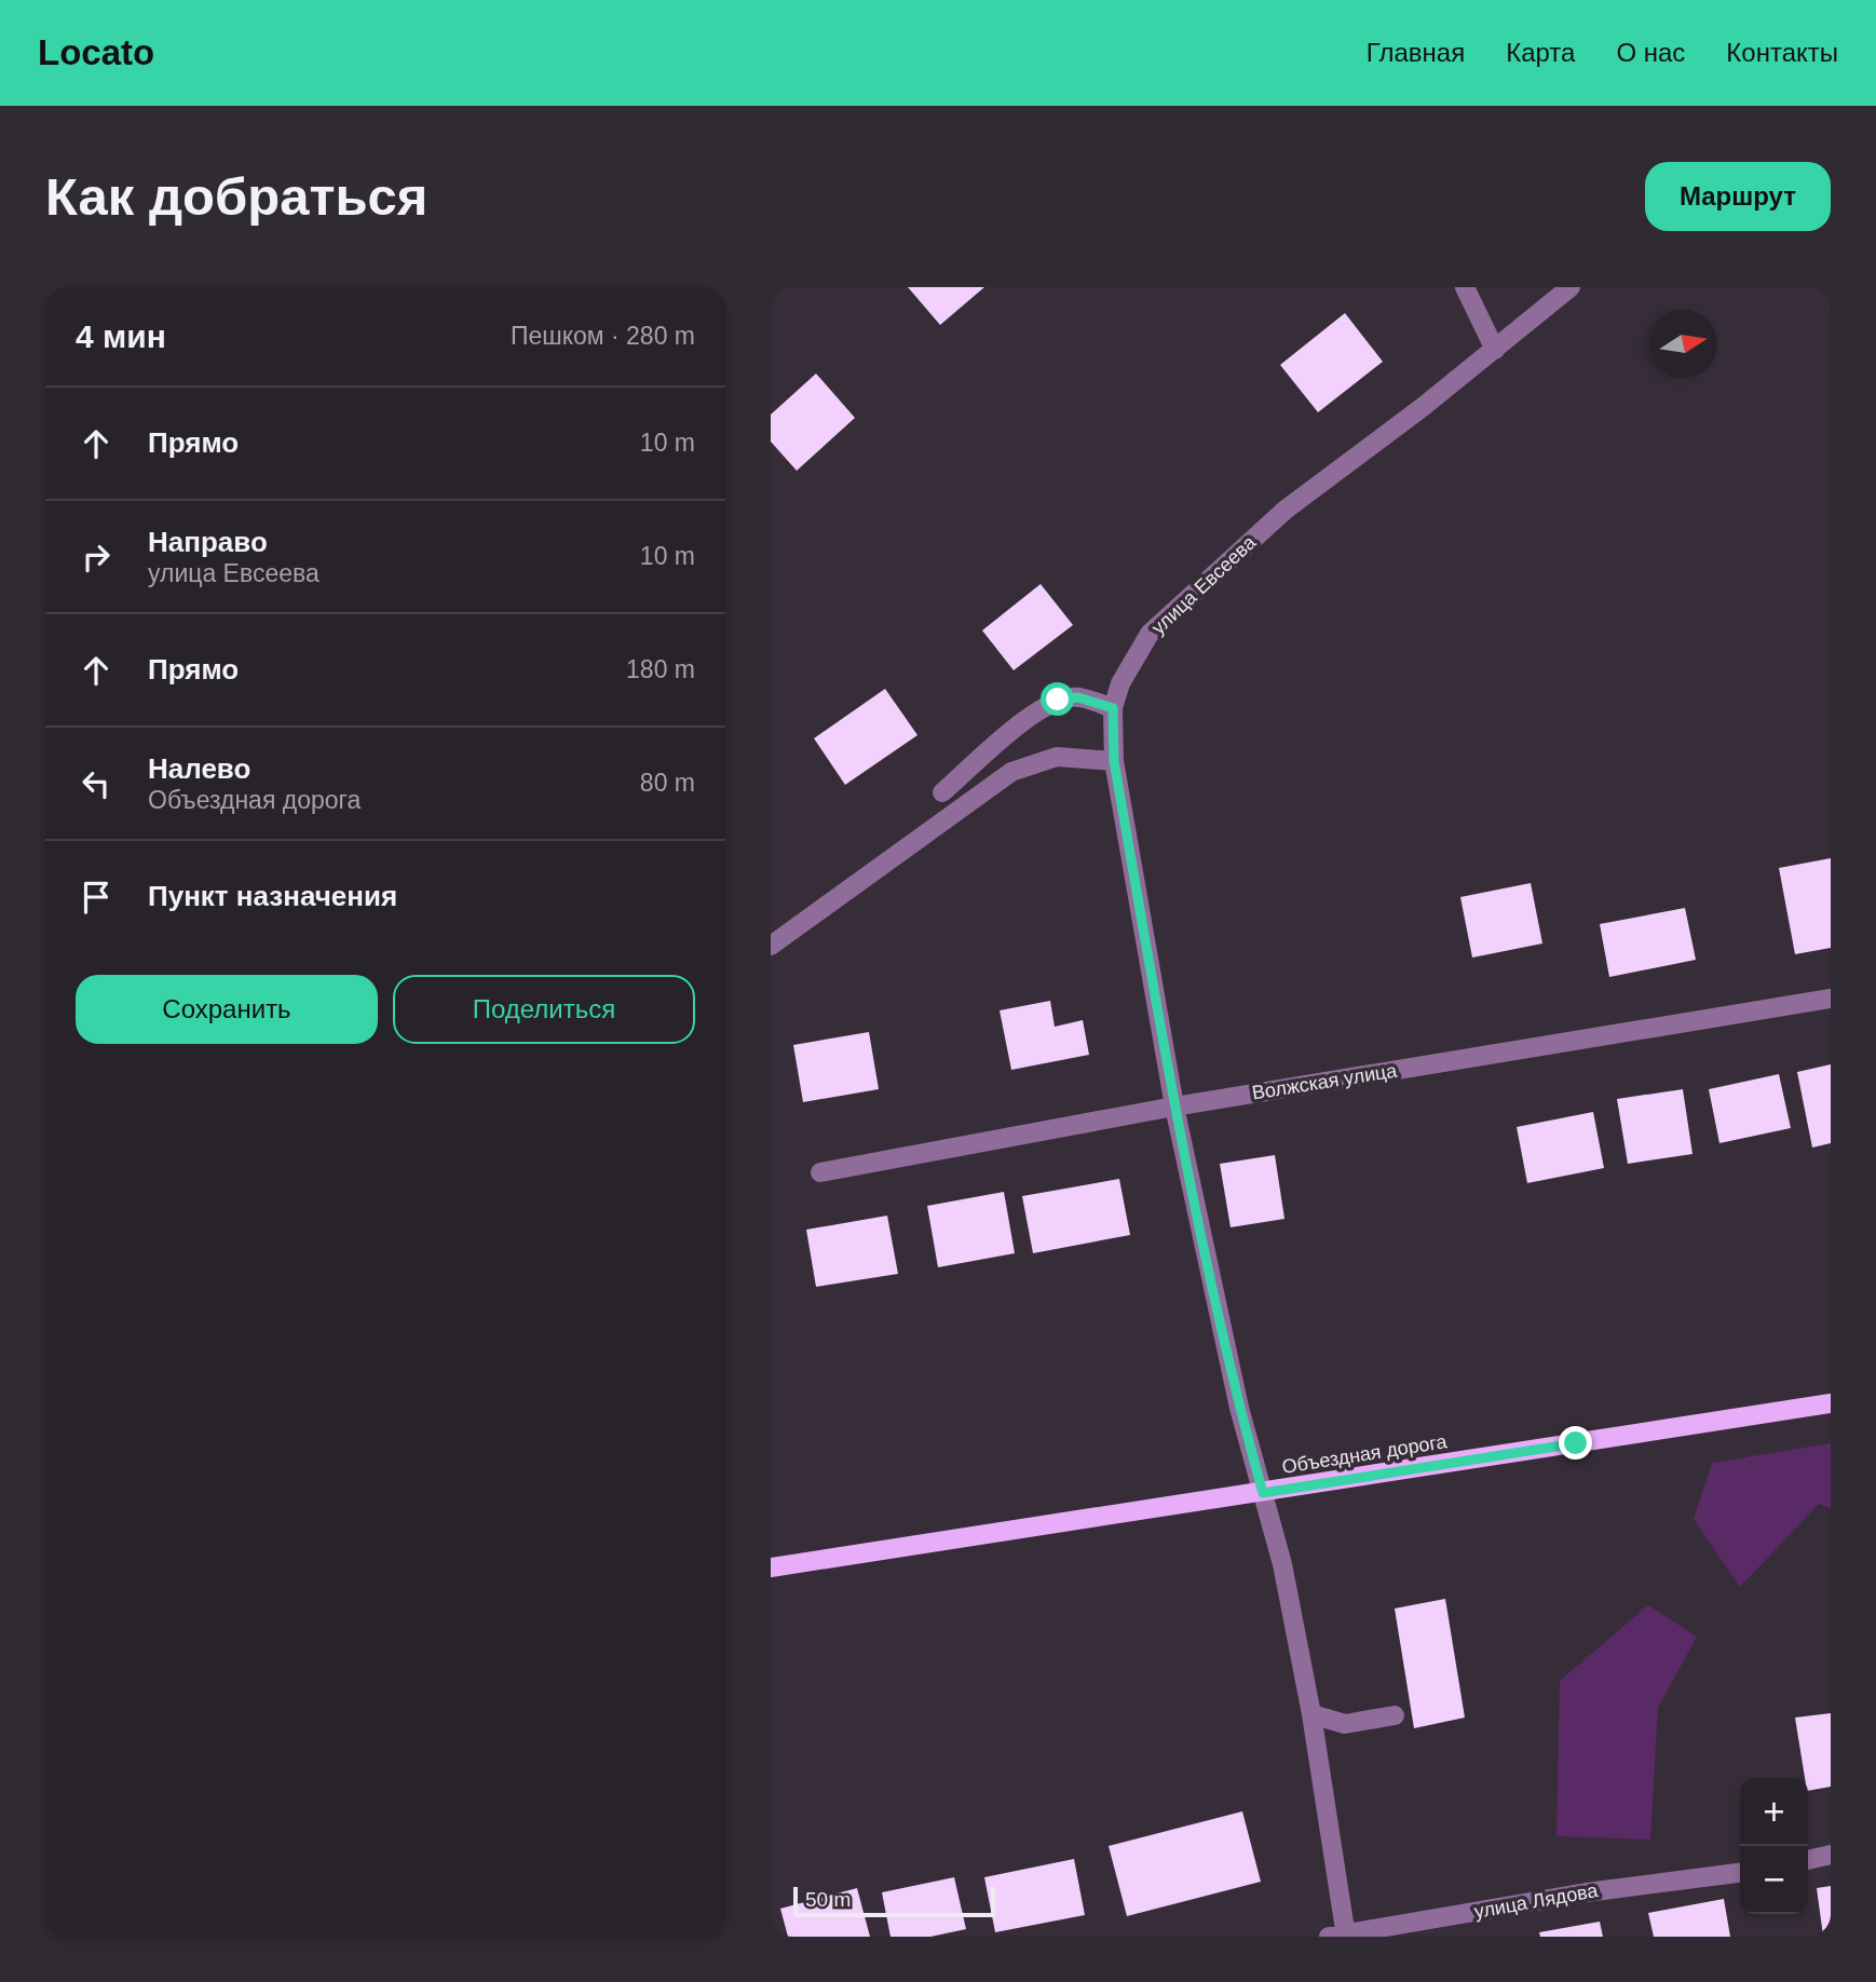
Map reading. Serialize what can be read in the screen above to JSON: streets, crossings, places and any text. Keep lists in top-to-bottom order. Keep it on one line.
{"streets":{"main road":["Объездная дорога"],"street":["улица Евсеева","Волжская улица","улица Лядова"]},"crossings":[["улица Евсеева","Волжская улица"],["улица Евсеева","Объездная дорога"],["улица Евсеева","улица Лядова"]],"scale_bar":"50 m","north":"right","page":{"header":"Locato","nav":["Главная","Карта","О нас","Контакты"],"buttons":["Маршрут",["Сохранить","Поделиться"]],"title":"Как добраться","heading":["4 мин","Пешком · 280 m"],"list":[["Прямо","10 m"],["Направо","улица Евсеева","10 m"],["Прямо","180 m"],["Налево","Объездная дорога","80 m"],"Пункт назначения"],"map_buttons":["+","−"],"scale":"50 m"}}
